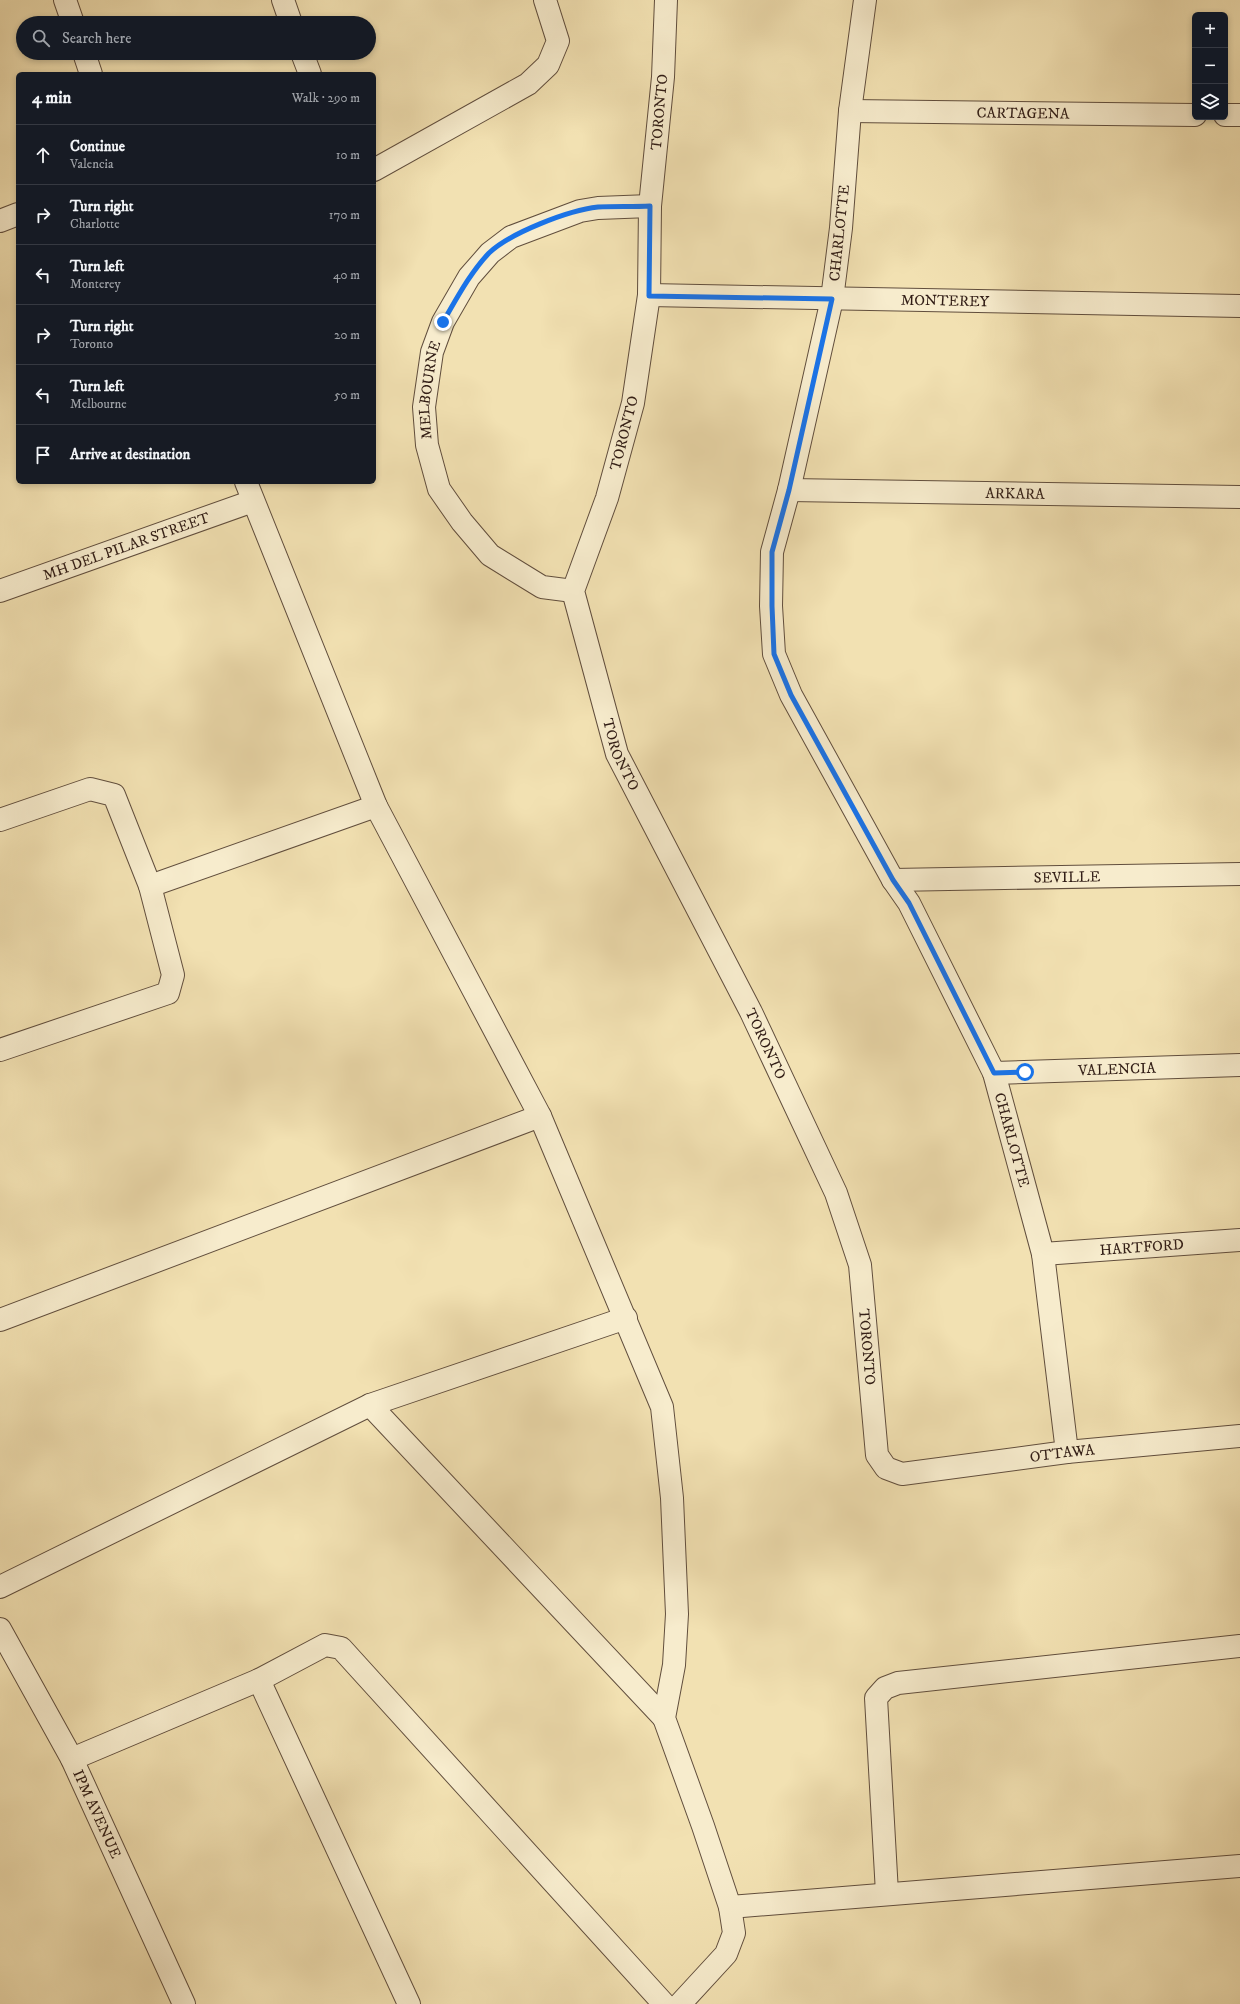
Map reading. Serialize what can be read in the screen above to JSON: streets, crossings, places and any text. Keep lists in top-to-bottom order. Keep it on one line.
{"streets":{"street":["TORONTO","CARTAGENA","CHARLOTTE","MONTEREY","MELBOURNE","ARKARA","MH DEL PILAR STREET","SEVILLE","VALENCIA","HARTFORD","OTTAWA","IPM AVENUE"]},"crossings":[["TORONTO","MONTEREY"],["TORONTO","MELBOURNE"],["TORONTO","OTTAWA"],["CARTAGENA","CHARLOTTE"],["CHARLOTTE","MONTEREY"],["CHARLOTTE","ARKARA"],["CHARLOTTE","SEVILLE"],["CHARLOTTE","VALENCIA"],["CHARLOTTE","HARTFORD"],["CHARLOTTE","OTTAWA"]],"page":{"map_buttons":["+","−"],"search":"Search here","heading":["4 min","Walk · 290 m"],"list":[["Continue","Valencia","10 m"],["Turn right","Charlotte","170 m"],["Turn left","Monterey","40 m"],["Turn right","Toronto","20 m"],["Turn left","Melbourne","50 m"],"Arrive at destination"]}}
